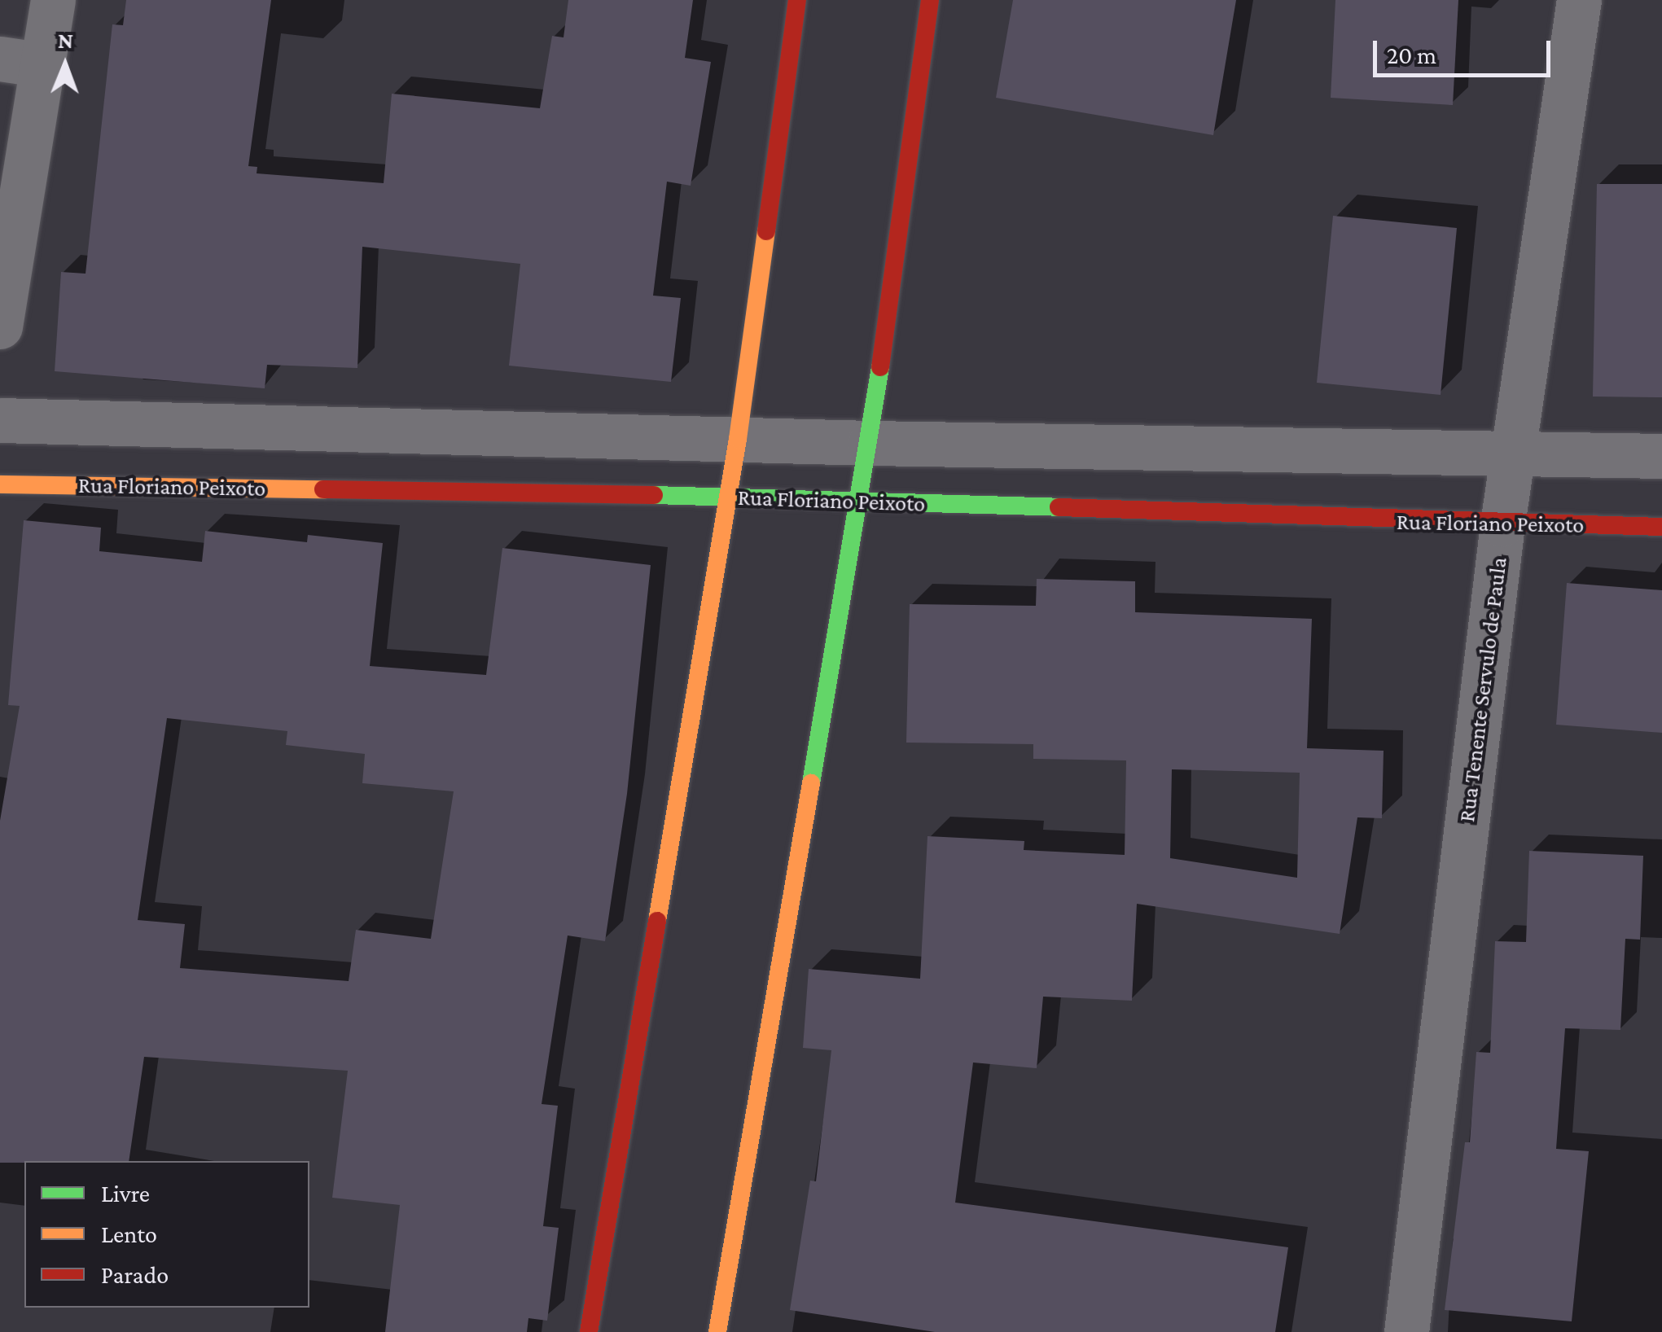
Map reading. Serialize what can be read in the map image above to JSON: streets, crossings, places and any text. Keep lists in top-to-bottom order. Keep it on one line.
{"streets":{"street":["Rua Floriano Peixoto","Rua Tenente Servulo de Paula"]},"crossings":[["Rua Floriano Peixoto","Rua Tenente Servulo de Paula"]],"legend":["Livre","Lento","Parado"],"scale_bar":"20 m","north":"top"}
